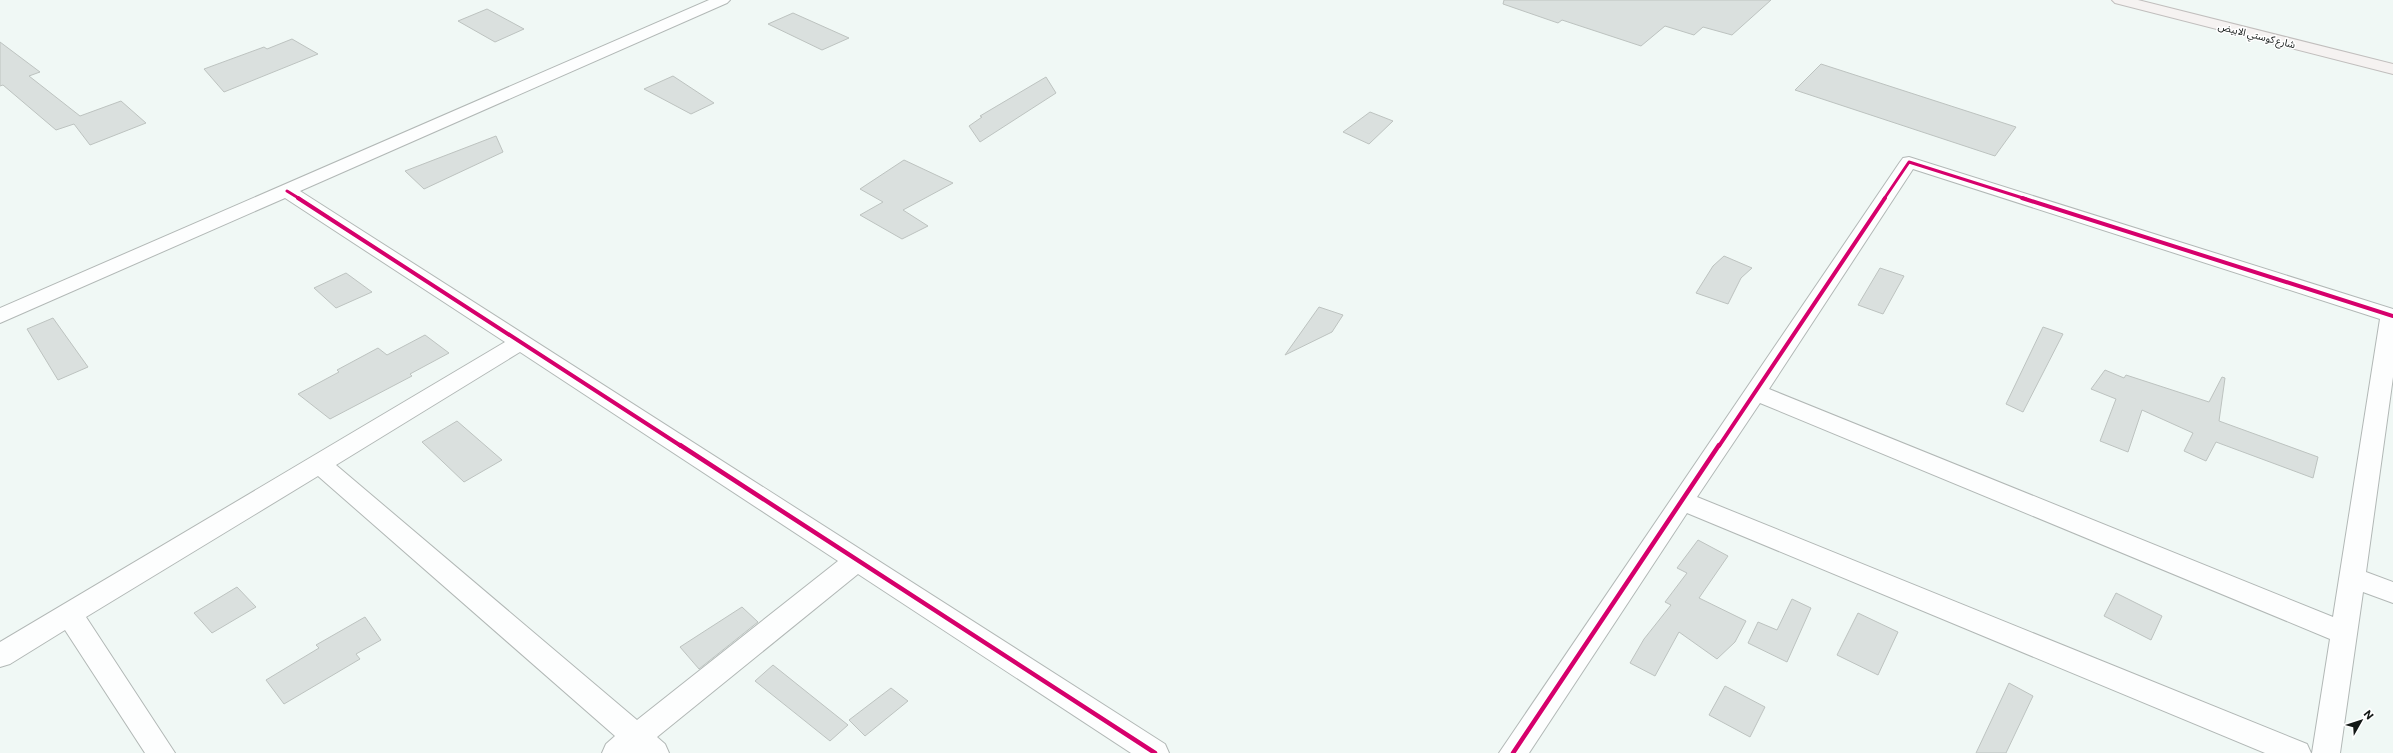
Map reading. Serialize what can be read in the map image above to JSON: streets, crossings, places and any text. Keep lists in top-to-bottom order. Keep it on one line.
{"streets":{"highway":["شارع كوستي الابيض"]},"north":"top right"}
